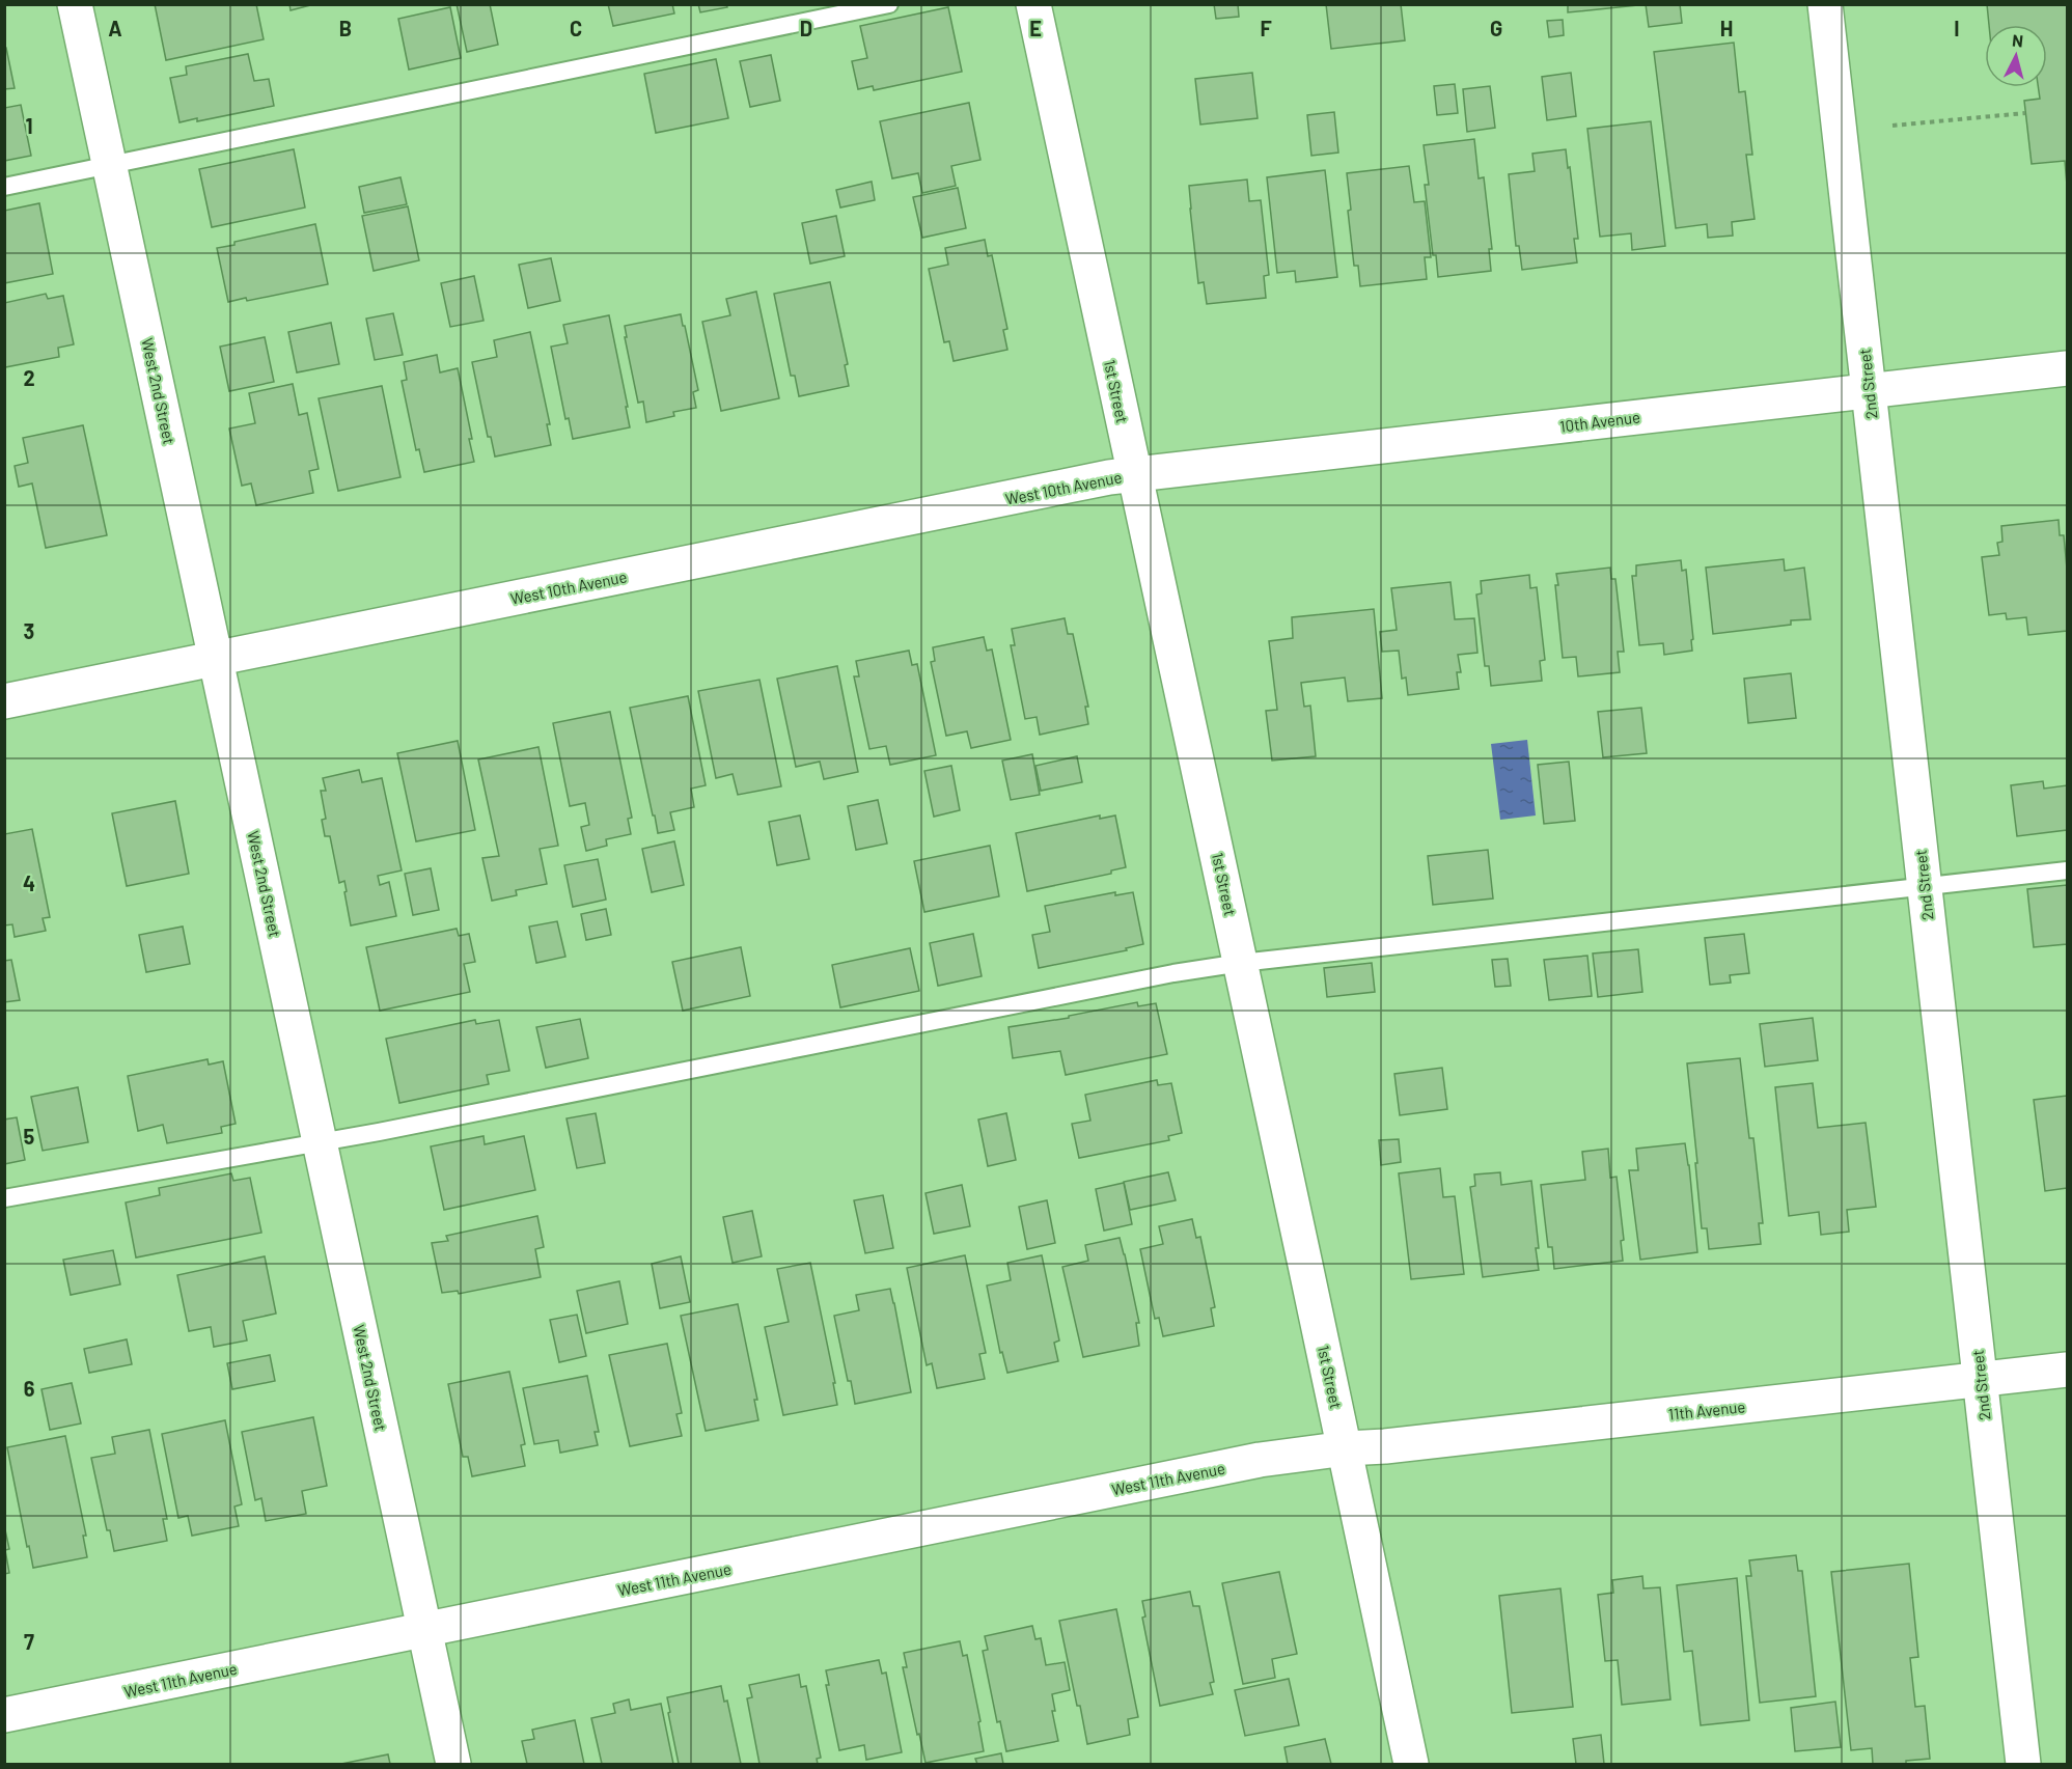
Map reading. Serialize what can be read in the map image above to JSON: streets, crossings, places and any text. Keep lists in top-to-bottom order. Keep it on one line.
{"streets":{"street":["2nd Street","West 2nd Street","1st Street","10th Avenue","West 10th Avenue","11th Avenue","West 11th Avenue"]},"crossings":[["2nd Street","10th Avenue"],["2nd Street","11th Avenue"],["West 2nd Street","West 10th Avenue"],["West 2nd Street","West 11th Avenue"],["1st Street","10th Avenue"],["1st Street","West 10th Avenue"],["1st Street","11th Avenue"],["1st Street","West 11th Avenue"],["10th Avenue","West 10th Avenue"],["11th Avenue","West 11th Avenue"]],"north":"top","grid":{"columns":["A","B","C","D","E","F","G","H","I"],"rows":["1","2","3","4","5","6","7"]}}
